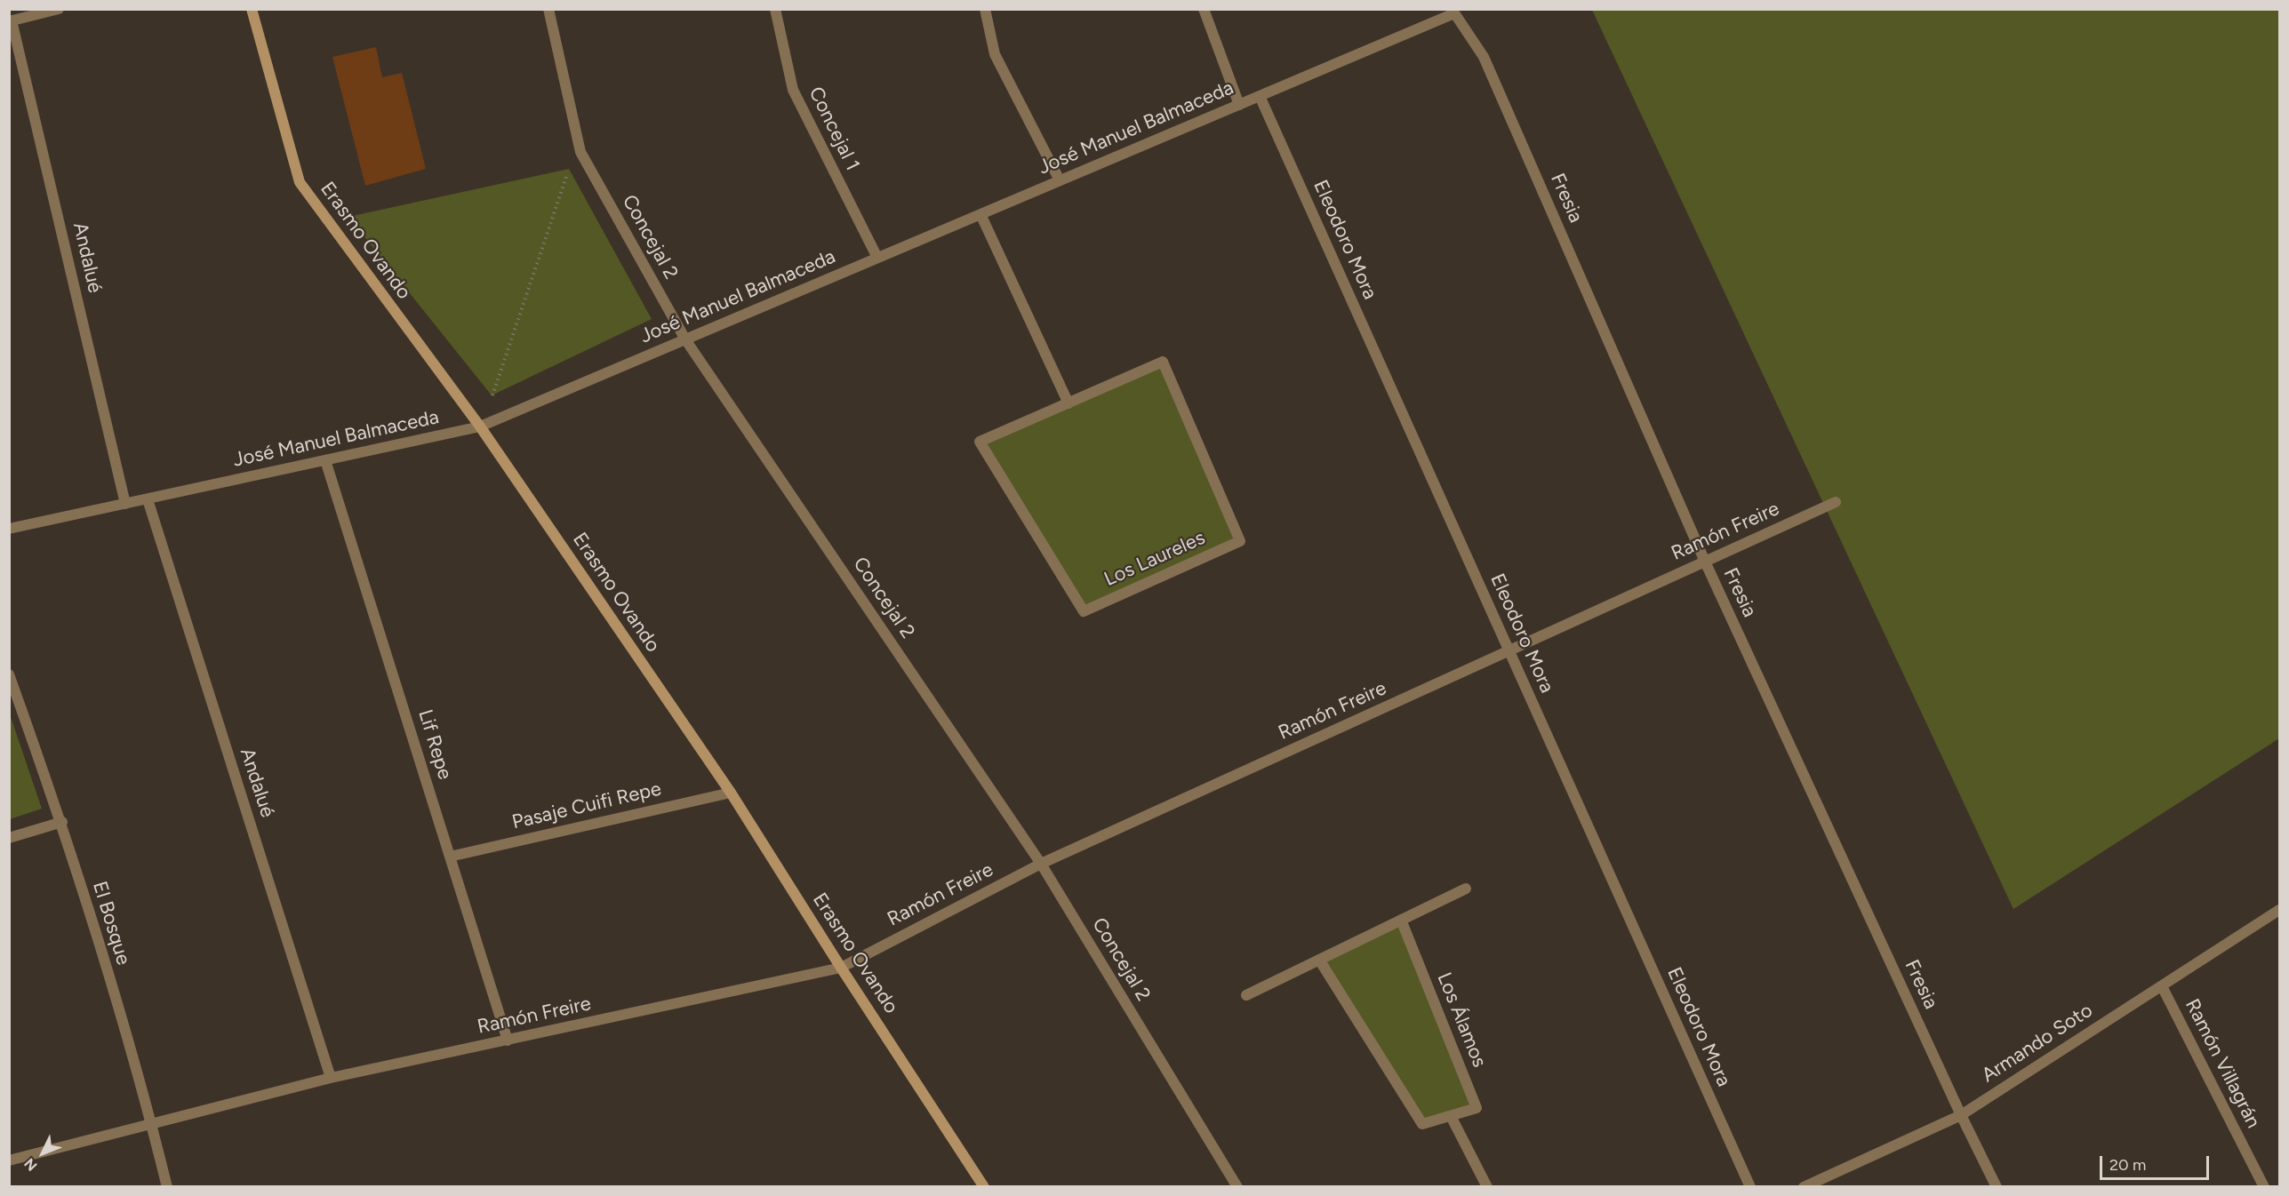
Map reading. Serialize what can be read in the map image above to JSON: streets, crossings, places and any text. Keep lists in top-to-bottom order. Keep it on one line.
{"streets":{"street":["José Manuel Balmaceda","Concejal 1","Fresia","Concejal 2","Eleodoro Mora","Erasmo Ovando","Andalué","Ramón Freire","Los Laureles","Lif Repe","Pasaje Cuifi Repe","El Bosque","Los Álamos","Armando Soto","Ramón Villagrán"]},"crossings":[["José Manuel Balmaceda","Concejal 1"],["José Manuel Balmaceda","Fresia"],["José Manuel Balmaceda","Concejal 2"],["José Manuel Balmaceda","Eleodoro Mora"],["José Manuel Balmaceda","Erasmo Ovando"],["José Manuel Balmaceda","Andalué"],["José Manuel Balmaceda","Lif Repe"],["Fresia","Ramón Freire"],["Fresia","Armando Soto"],["Concejal 2","Ramón Freire"],["Eleodoro Mora","Ramón Freire"],["Erasmo Ovando","Ramón Freire"],["Erasmo Ovando","Pasaje Cuifi Repe"],["Andalué","Ramón Freire"],["Ramón Freire","Lif Repe"],["Ramón Freire","El Bosque"],["Lif Repe","Pasaje Cuifi Repe"],["Armando Soto","Ramón Villagrán"]],"scale_bar":"20 m","north":"bottom left"}
